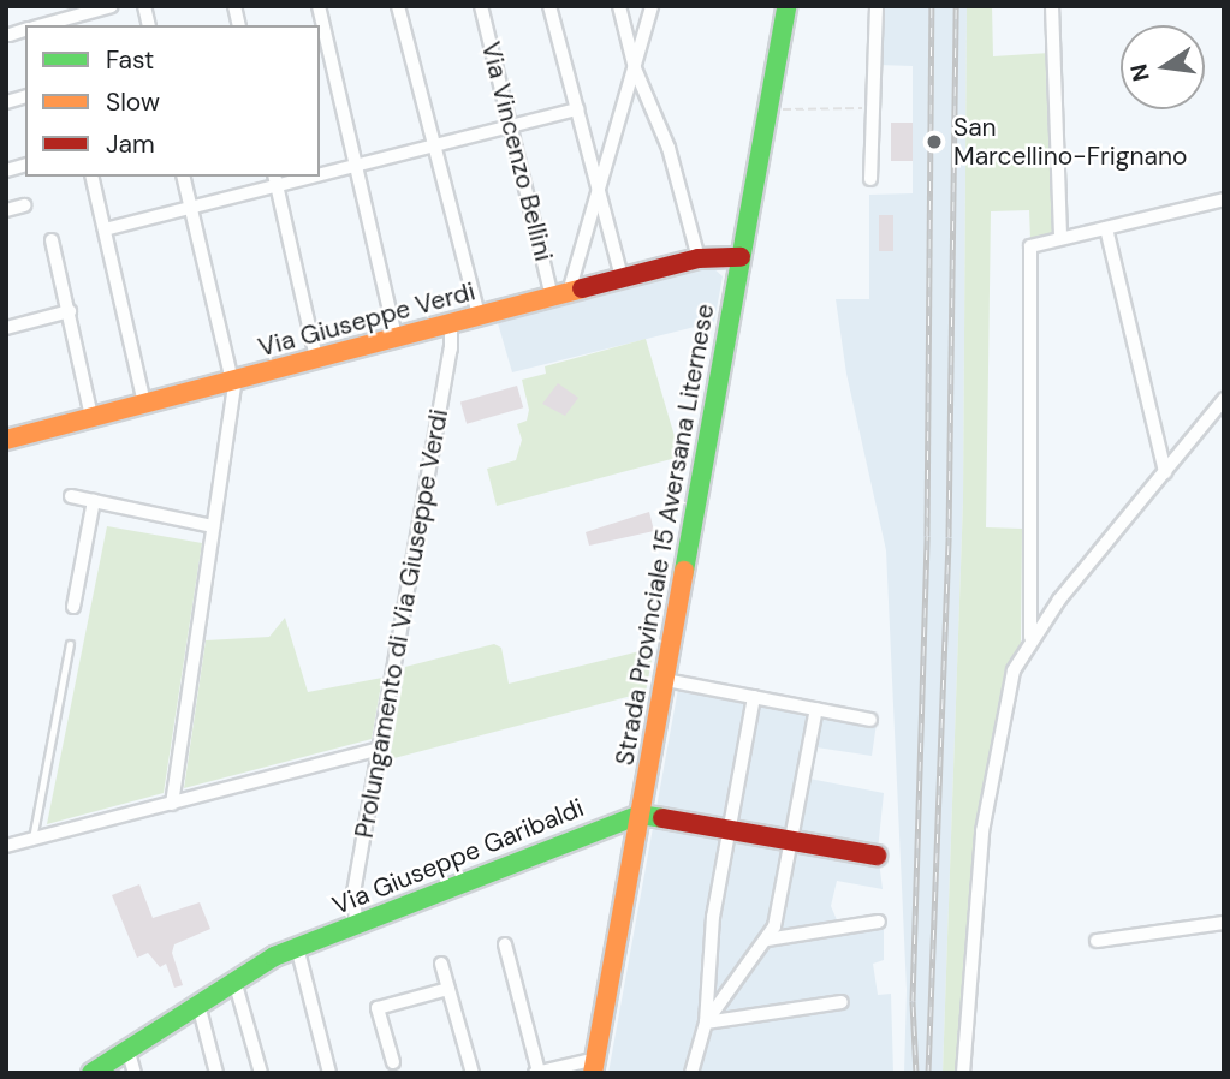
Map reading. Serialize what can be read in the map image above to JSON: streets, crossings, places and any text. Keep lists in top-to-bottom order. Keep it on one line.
{"streets":{"street":["Via Vincenzo Bellini","Via Giuseppe Verdi","Strada Provinciale 15 Aversana Liternese","Prolungamento di Via Giuseppe Verdi","Via Giuseppe Garibaldi"]},"crossings":[["Via Vincenzo Bellini","Via Giuseppe Verdi"],["Via Giuseppe Verdi","Strada Provinciale 15 Aversana Liternese"],["Via Giuseppe Verdi","Prolungamento di Via Giuseppe Verdi"],["Strada Provinciale 15 Aversana Liternese","Via Giuseppe Garibaldi"],["Prolungamento di Via Giuseppe Verdi","Via Giuseppe Garibaldi"]],"places":["San Marcellino-Frignano"],"legend":["Fast","Slow","Jam"],"north":"left"}
